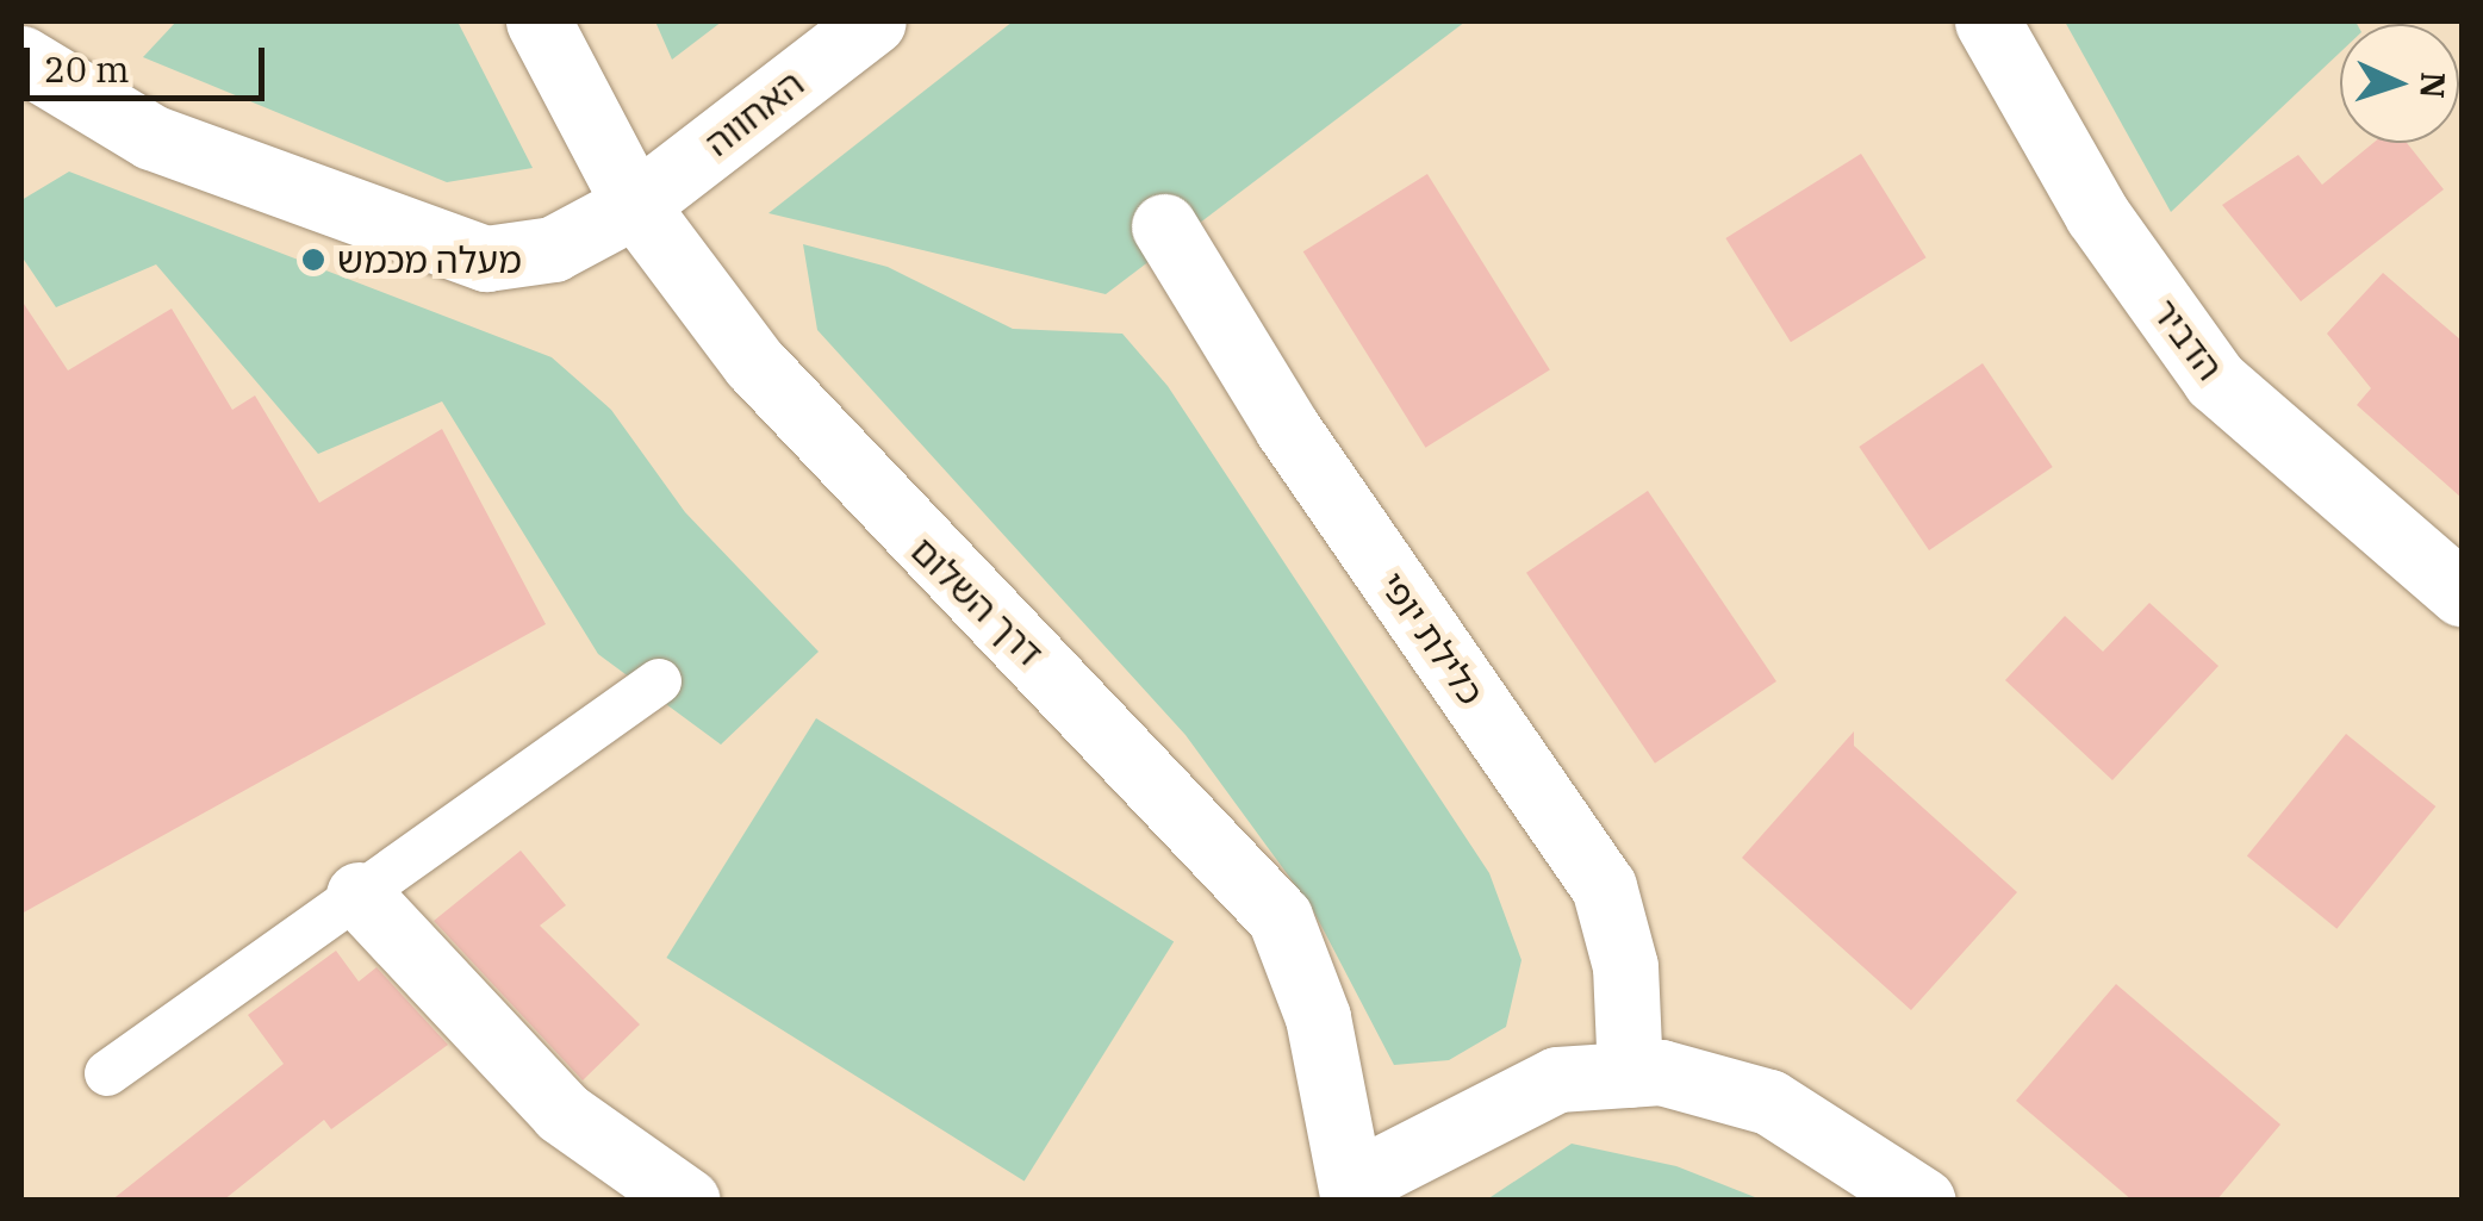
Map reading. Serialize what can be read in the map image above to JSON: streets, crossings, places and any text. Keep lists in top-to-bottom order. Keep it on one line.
{"streets":{"street":["האחווה","הדביר","דרך השלום","כלילת יופי"]},"crossings":[["האחווה","דרך השלום"]],"places":["מעלה מכמש"],"scale_bar":"20 m","north":"right"}
